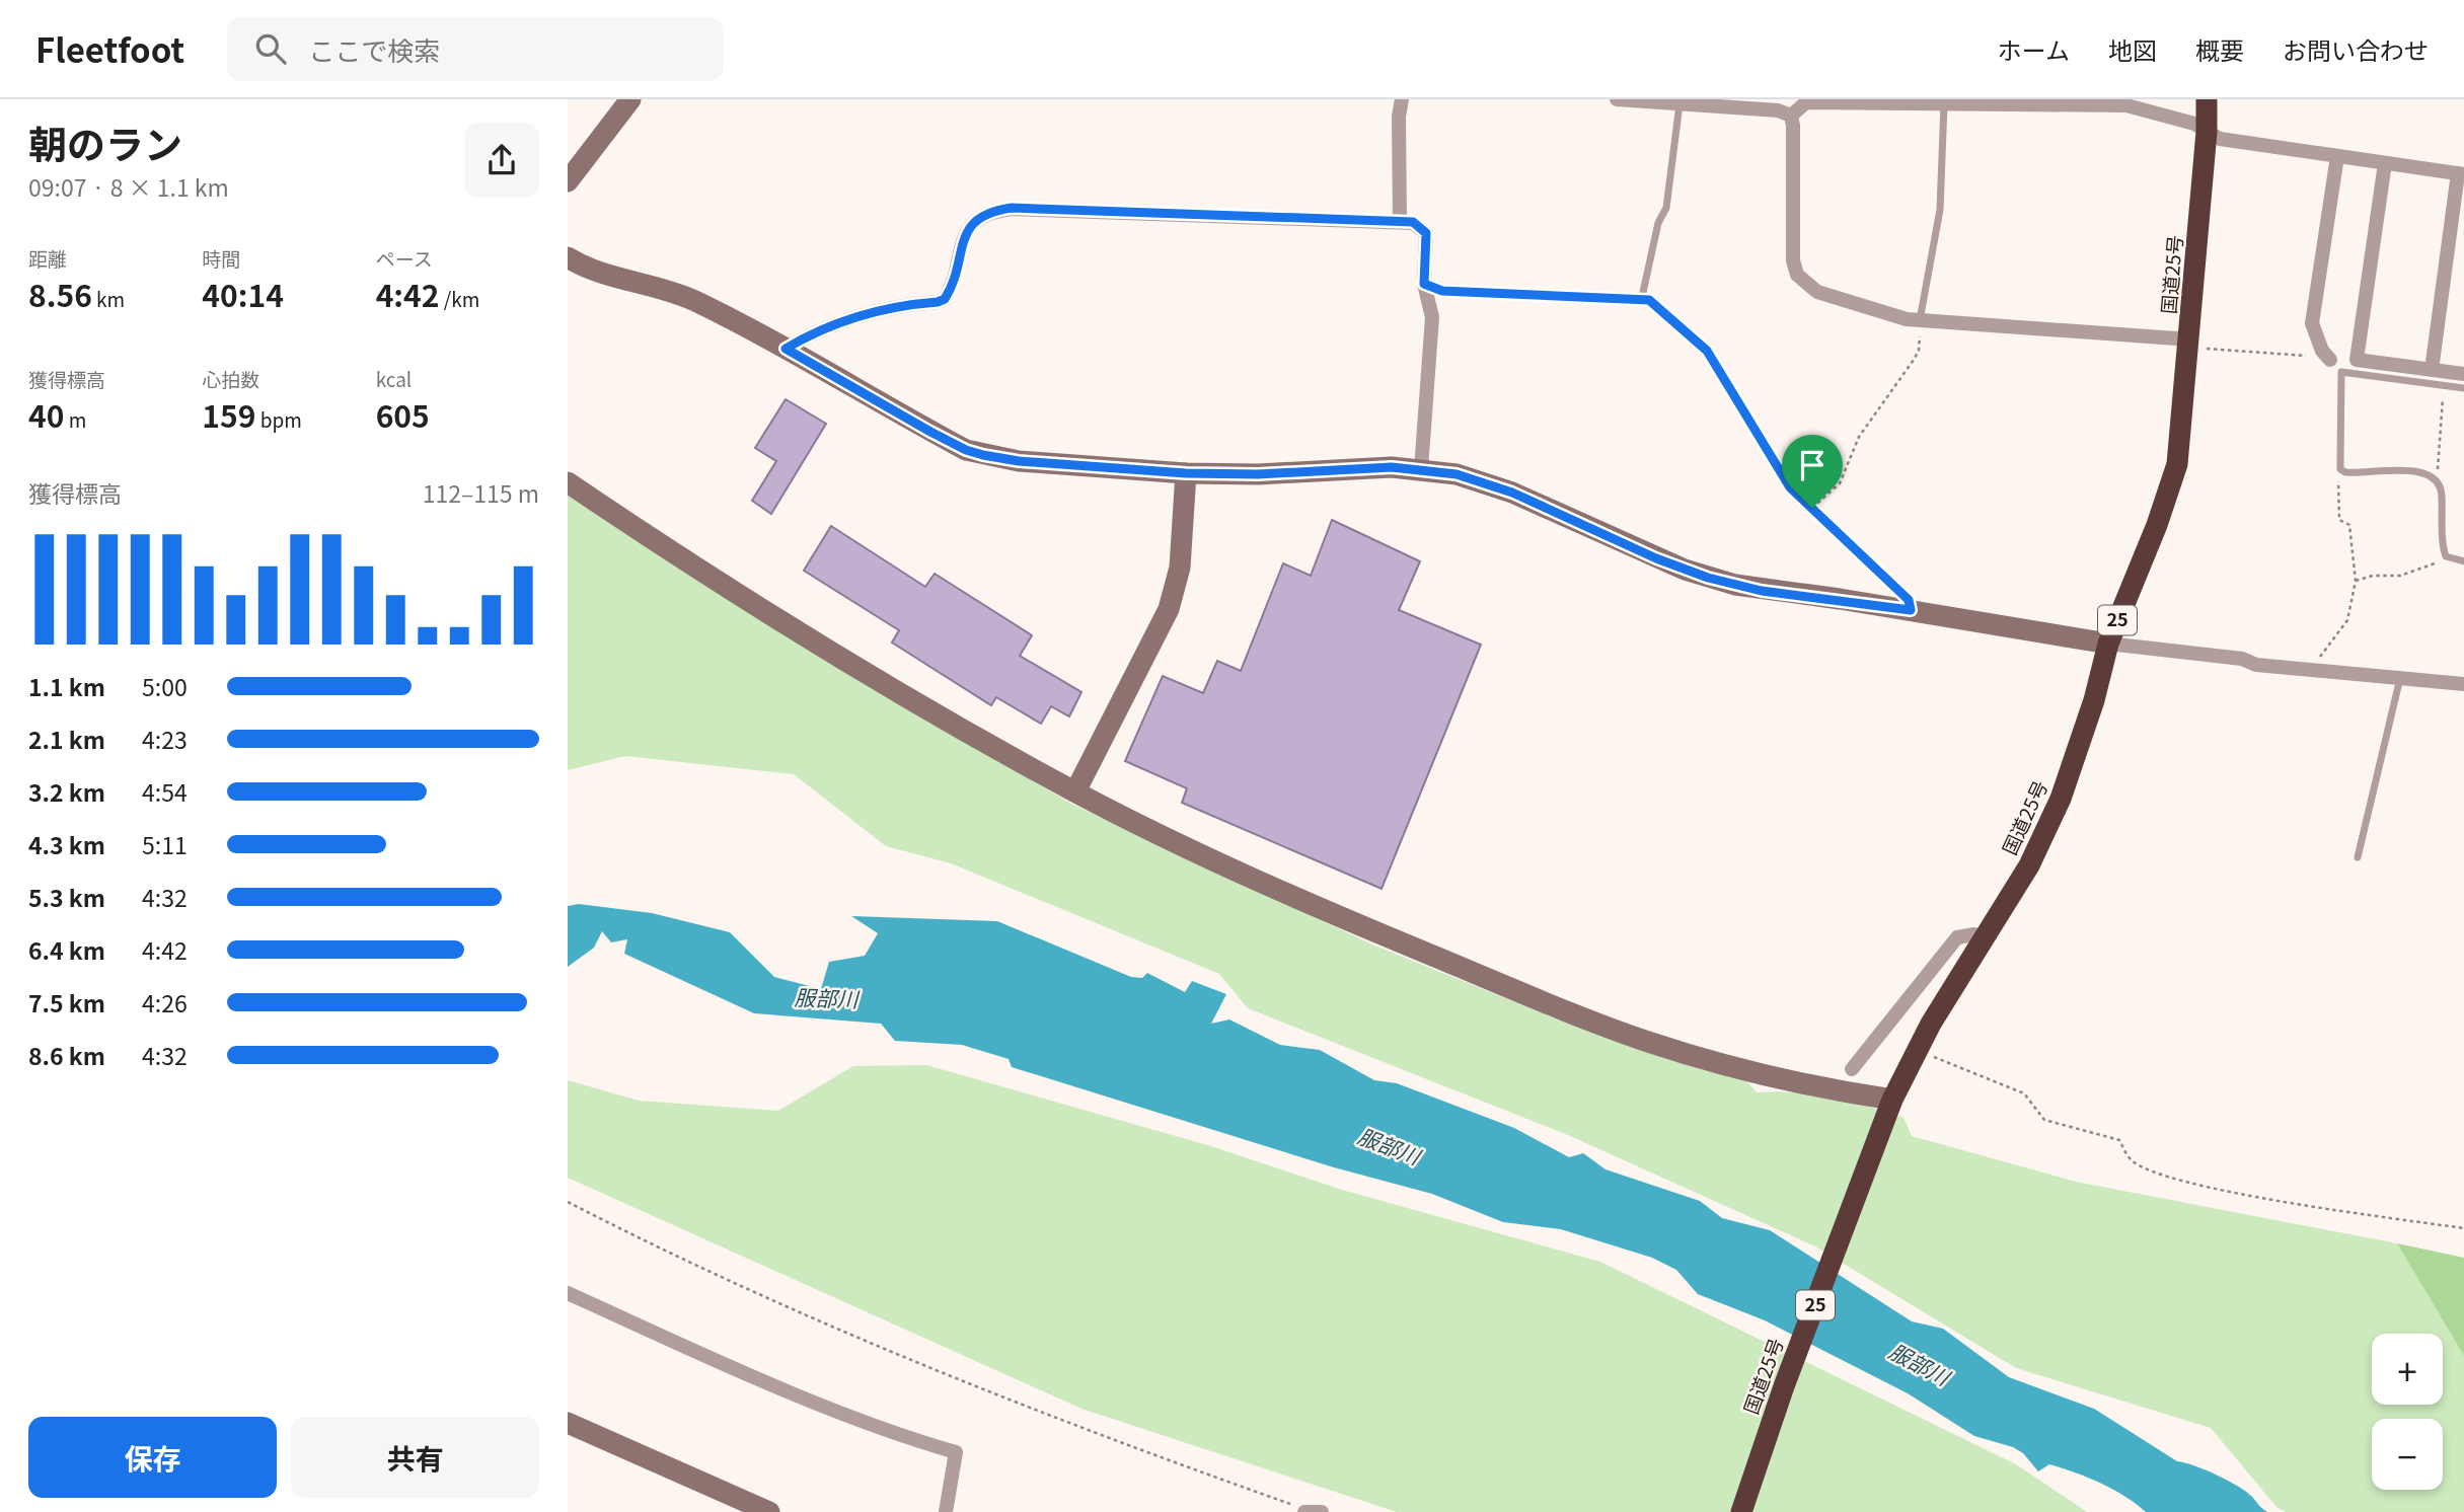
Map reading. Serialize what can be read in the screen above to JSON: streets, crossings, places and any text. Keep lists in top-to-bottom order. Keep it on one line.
{"streets":{"highway":["国道25号","25"]},"water":["服部川"],"page":{"header":"Fleetfoot","search":"ここで検索","nav":["ホーム","地図","概要","お問い合わせ"],"heading":["朝のラン","09:07 · 8 × 1.1 km"],"stats":[["距離","8.56 km"],["時間","40:14"],["ペース","4:42 /km"],["獲得標高","40 m"],["心拍数","159 bpm"],["kcal","605"]],"chart":["獲得標高","112–115 m"],"list":[{"name":"1.1 km","note":"5:00"},{"name":"2.1 km","note":"4:23"},{"name":"3.2 km","note":"4:54"},{"name":"4.3 km","note":"5:11"},{"name":"5.3 km","note":"4:32"},{"name":"6.4 km","note":"4:42"},{"name":"7.5 km","note":"4:26"},{"name":"8.6 km","note":"4:32"}],"map_buttons":["+","−"],"buttons":["保存","共有"]}}
